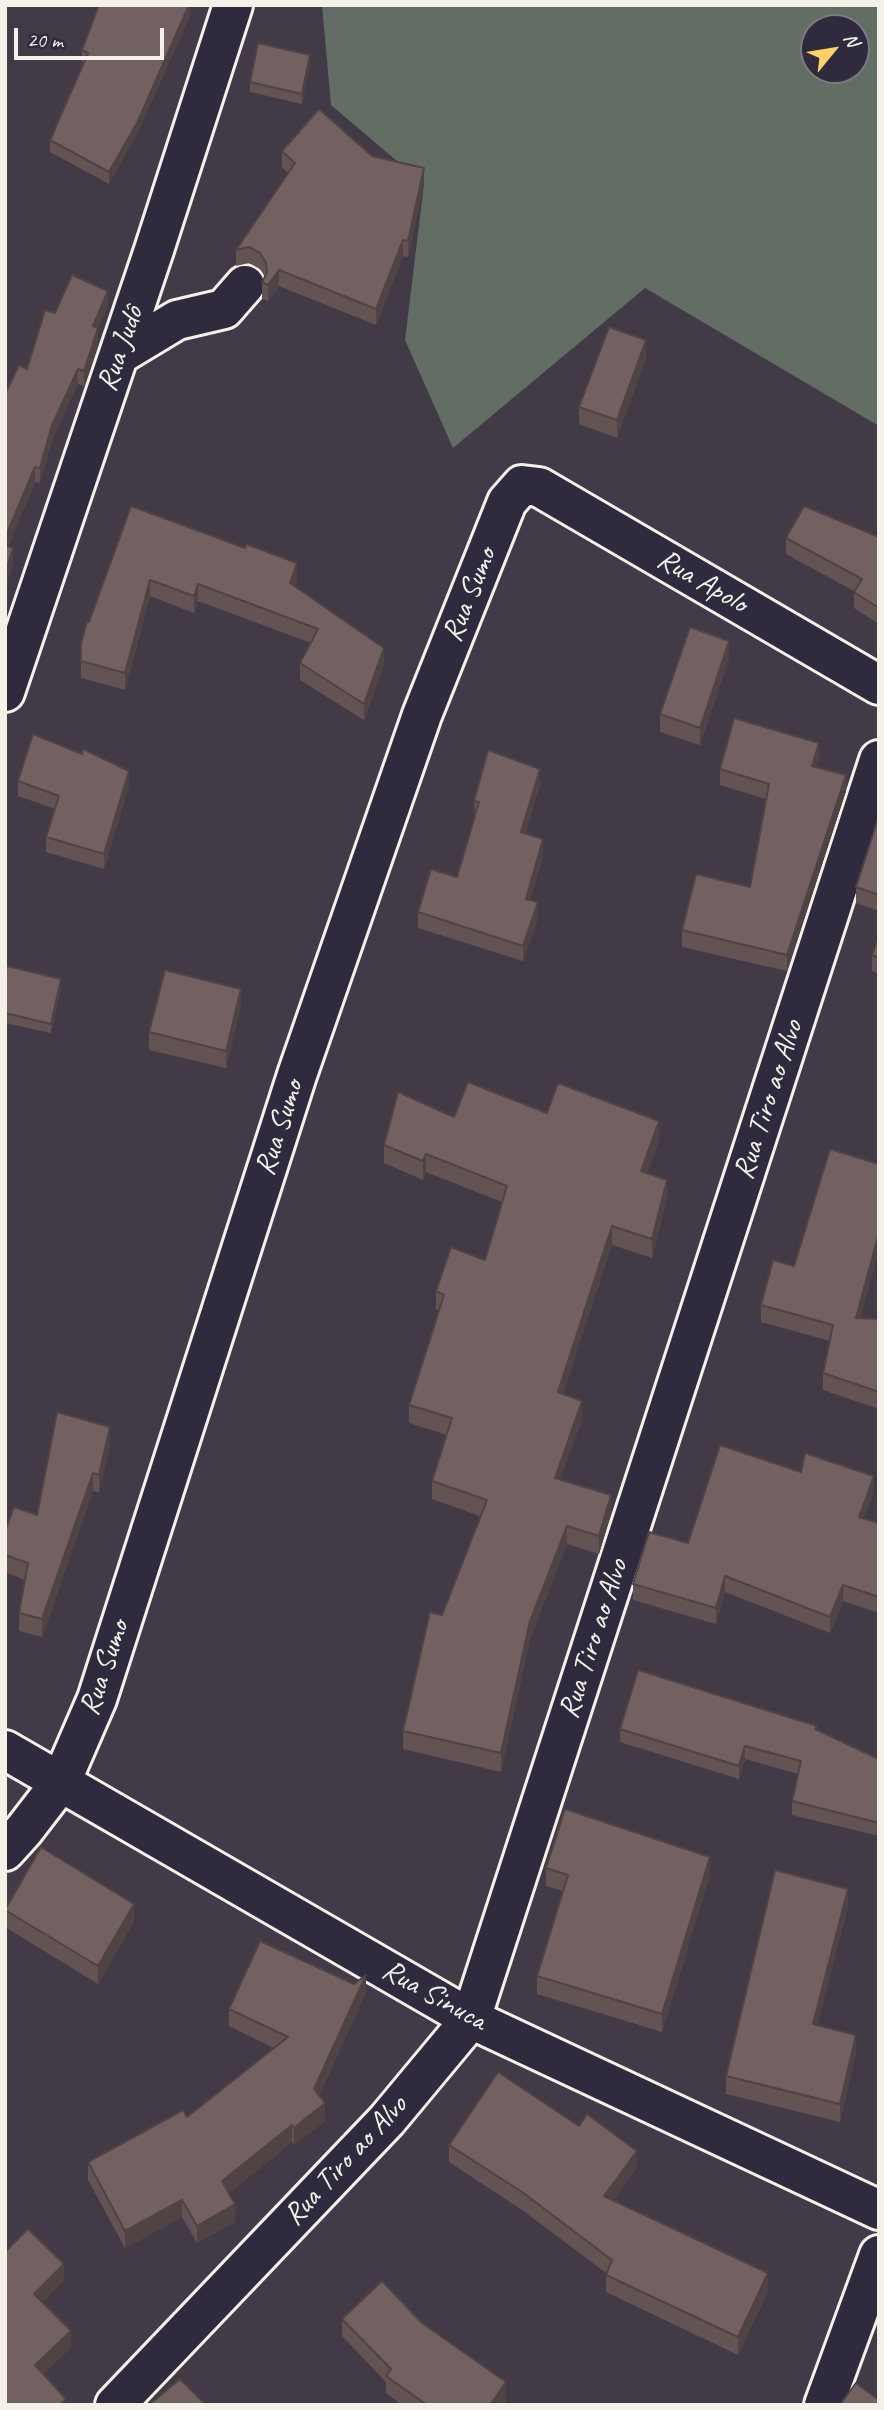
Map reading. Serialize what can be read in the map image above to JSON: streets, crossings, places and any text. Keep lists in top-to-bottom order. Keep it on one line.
{"streets":{"street":["Rua Judô","Rua Apolo","Rua Sumo","Rua Tiro ao Alvo","Rua Sinuca"]},"crossings":[["Rua Apolo","Rua Sumo"],["Rua Sumo","Rua Sinuca"],["Rua Tiro ao Alvo","Rua Sinuca"]],"scale_bar":"20 m","north":"top right"}
